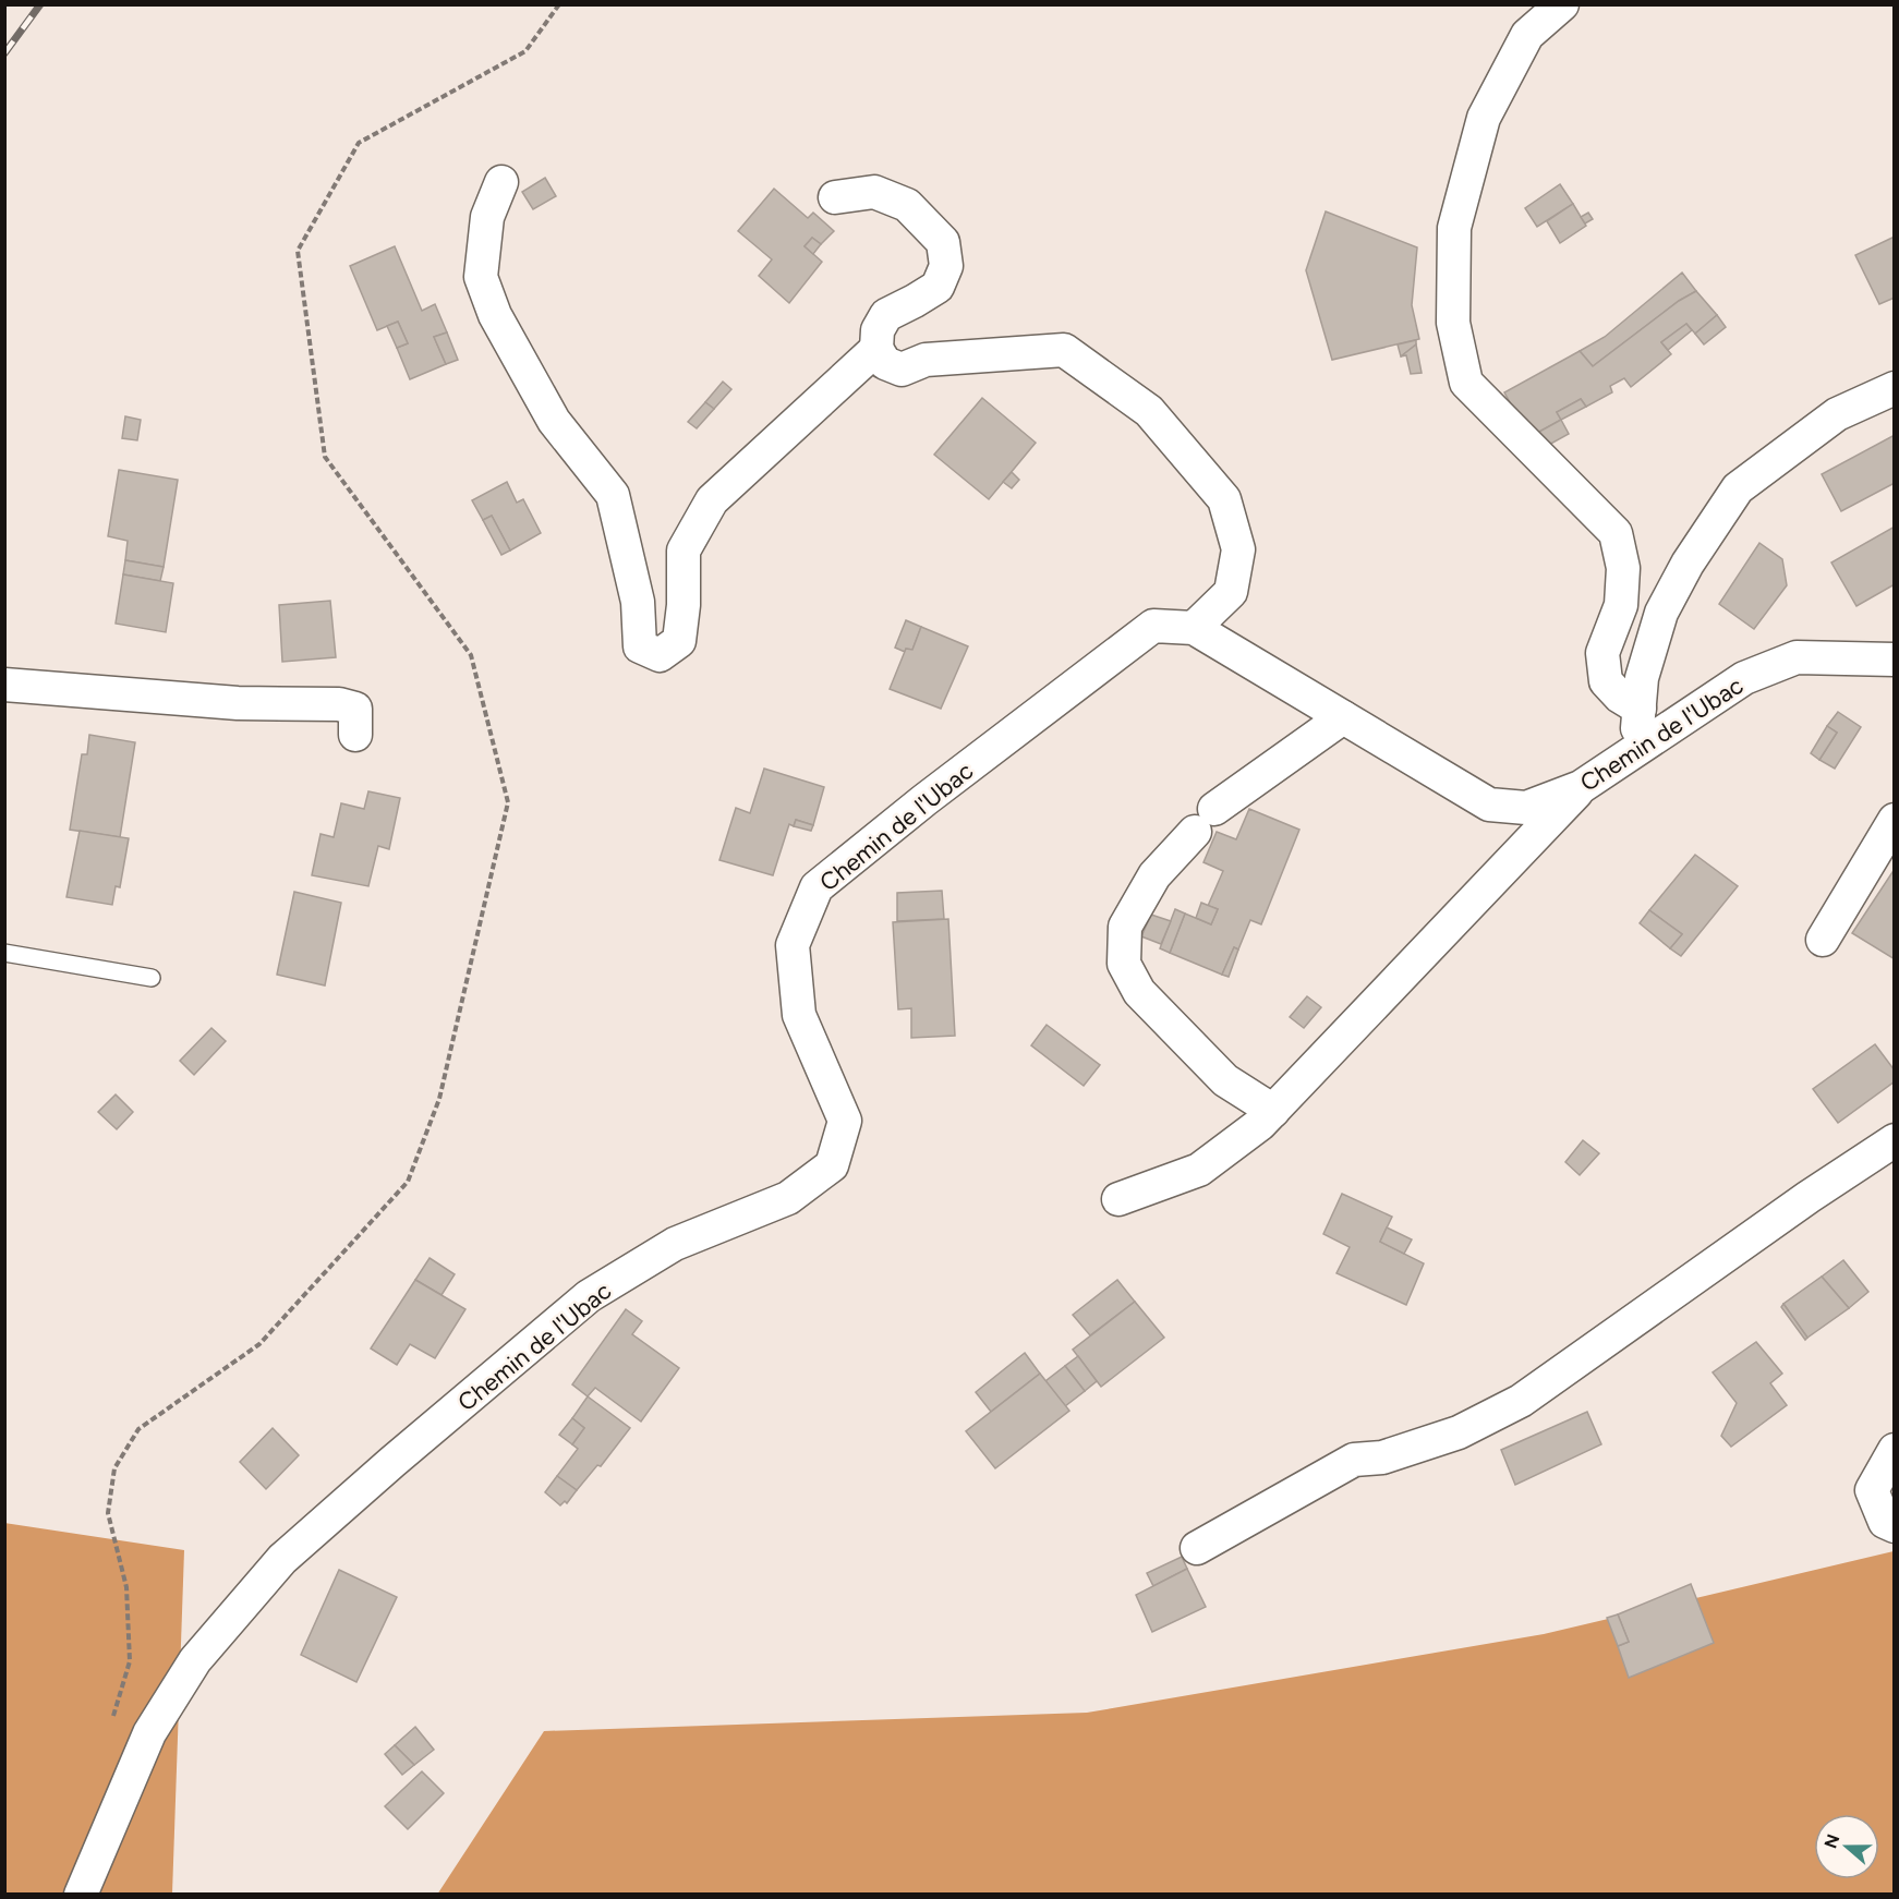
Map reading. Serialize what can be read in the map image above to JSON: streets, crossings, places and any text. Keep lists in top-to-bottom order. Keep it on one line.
{"streets":{"street":["Chemin de l'Ubac"]},"north":"left"}
